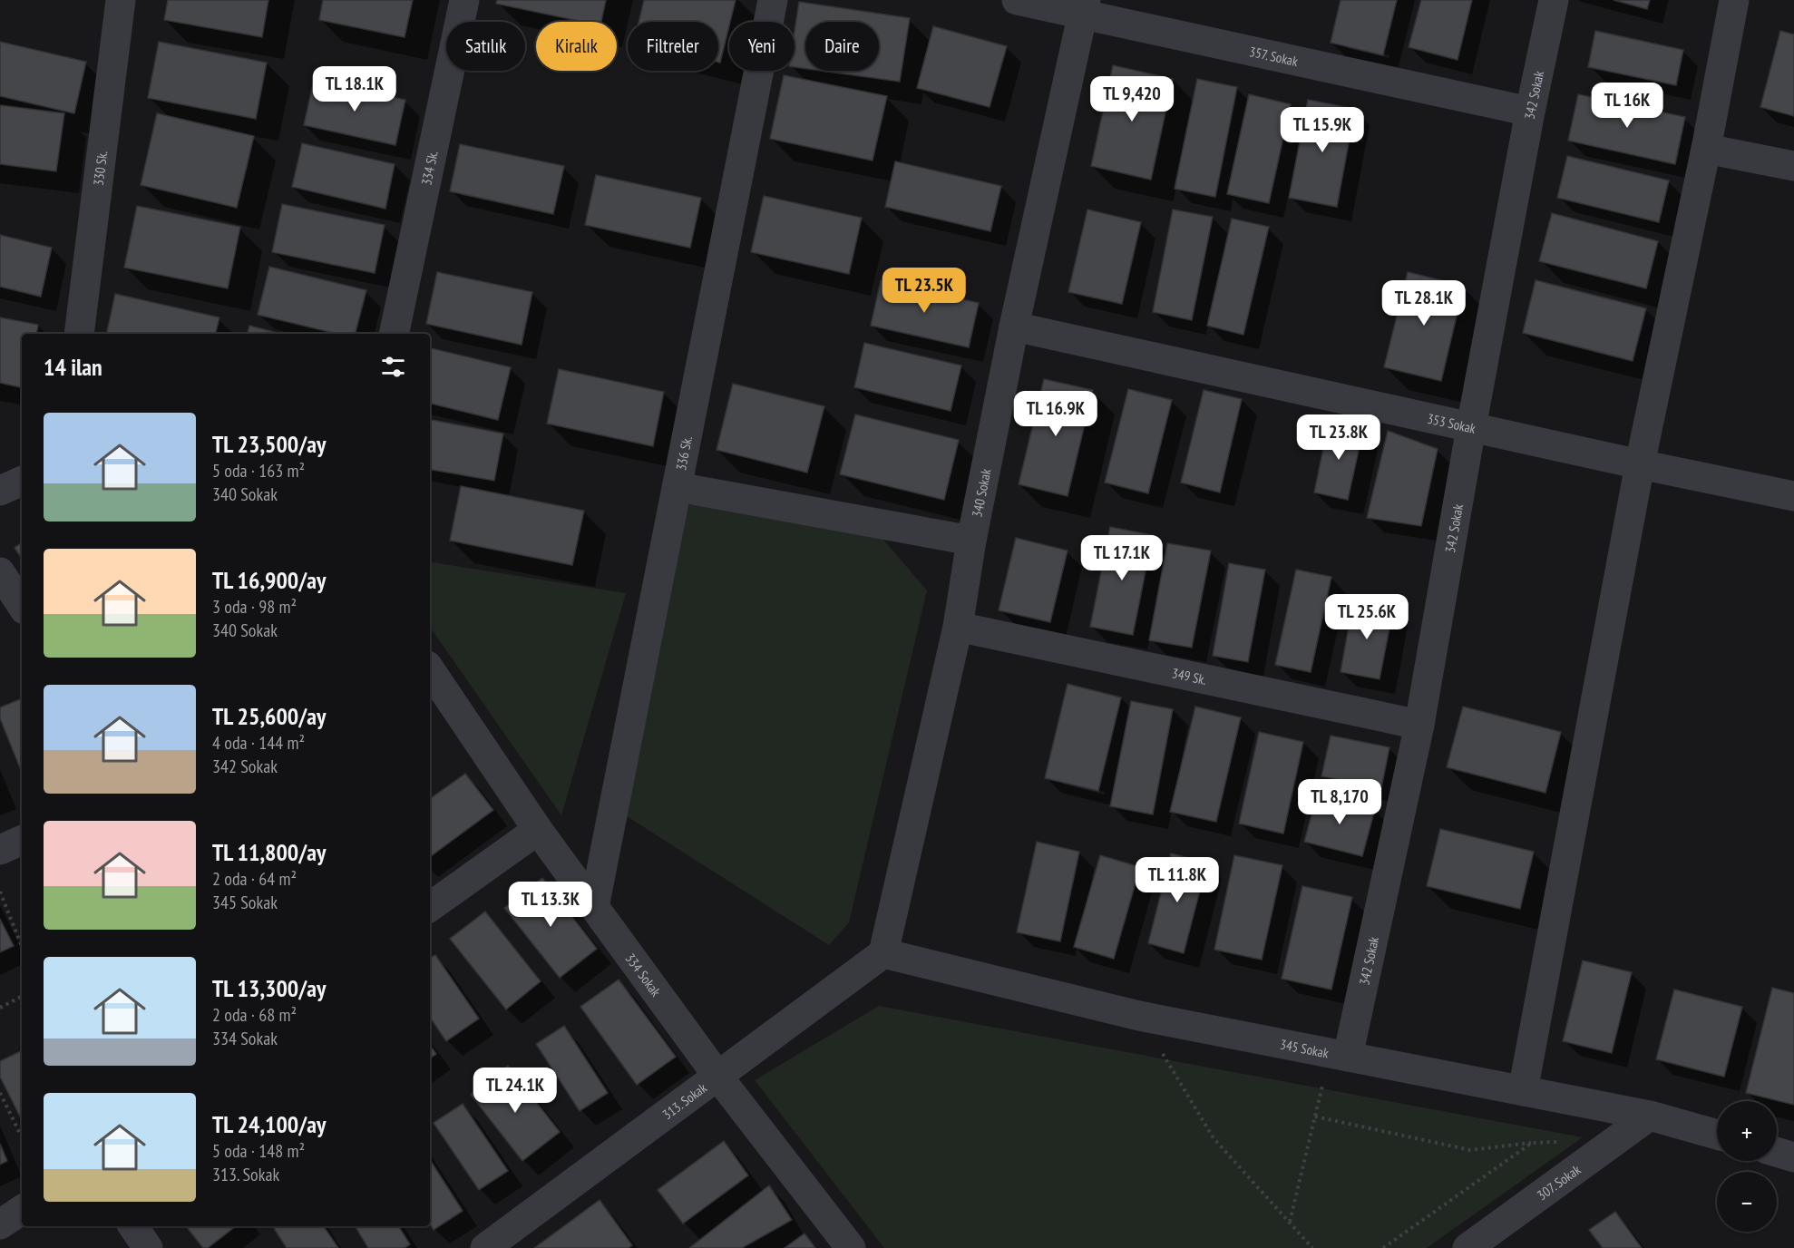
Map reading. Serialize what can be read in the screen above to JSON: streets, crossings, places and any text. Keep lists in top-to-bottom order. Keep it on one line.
{"streets":{"street":["357. Sokak","342 Sokak","330 Sk.","334 Sk.","353 Sokak","336 Sk.","340 Sokak","349 Sk.","334 Sokak","345 Sokak","313. Sokak","307. Sokak"]},"crossings":[["357. Sokak","342 Sokak"],["357. Sokak","340 Sokak"],["342 Sokak","353 Sokak"],["342 Sokak","349 Sk."],["342 Sokak","345 Sokak"],["353 Sokak","340 Sokak"],["336 Sk.","334 Sokak"],["340 Sokak","349 Sk."],["340 Sokak","345 Sokak"],["340 Sokak","313. Sokak"],["334 Sokak","313. Sokak"],["345 Sokak","313. Sokak"],["345 Sokak","307. Sokak"]],"page":{"chip":["Satılık","Kiralık","Filtreler","Yeni","Daire"],"price":["TL 18.1K","TL 9,420","TL 16K","TL 15.9K","TL 23.5K","TL 28.1K","TL 16.9K","TL 23.8K","TL 17.1K","TL 25.6K","TL 8,170","TL 11.8K","TL 13.3K","TL 24.1K"],"heading":"14 ilan","list":[{"name":"TL 23,500/ay","note":"5 oda · 163 m² · 340 Sokak"},{"name":"TL 16,900/ay","note":"3 oda · 98 m² · 340 Sokak"},{"name":"TL 25,600/ay","note":"4 oda · 144 m² · 342 Sokak"},{"name":"TL 11,800/ay","note":"2 oda · 64 m² · 345 Sokak"},{"name":"TL 13,300/ay","note":"2 oda · 68 m² · 334 Sokak"},{"name":"TL 24,100/ay","note":"5 oda · 148 m² · 313. Sokak"}],"map_buttons":["+","−"]}}
